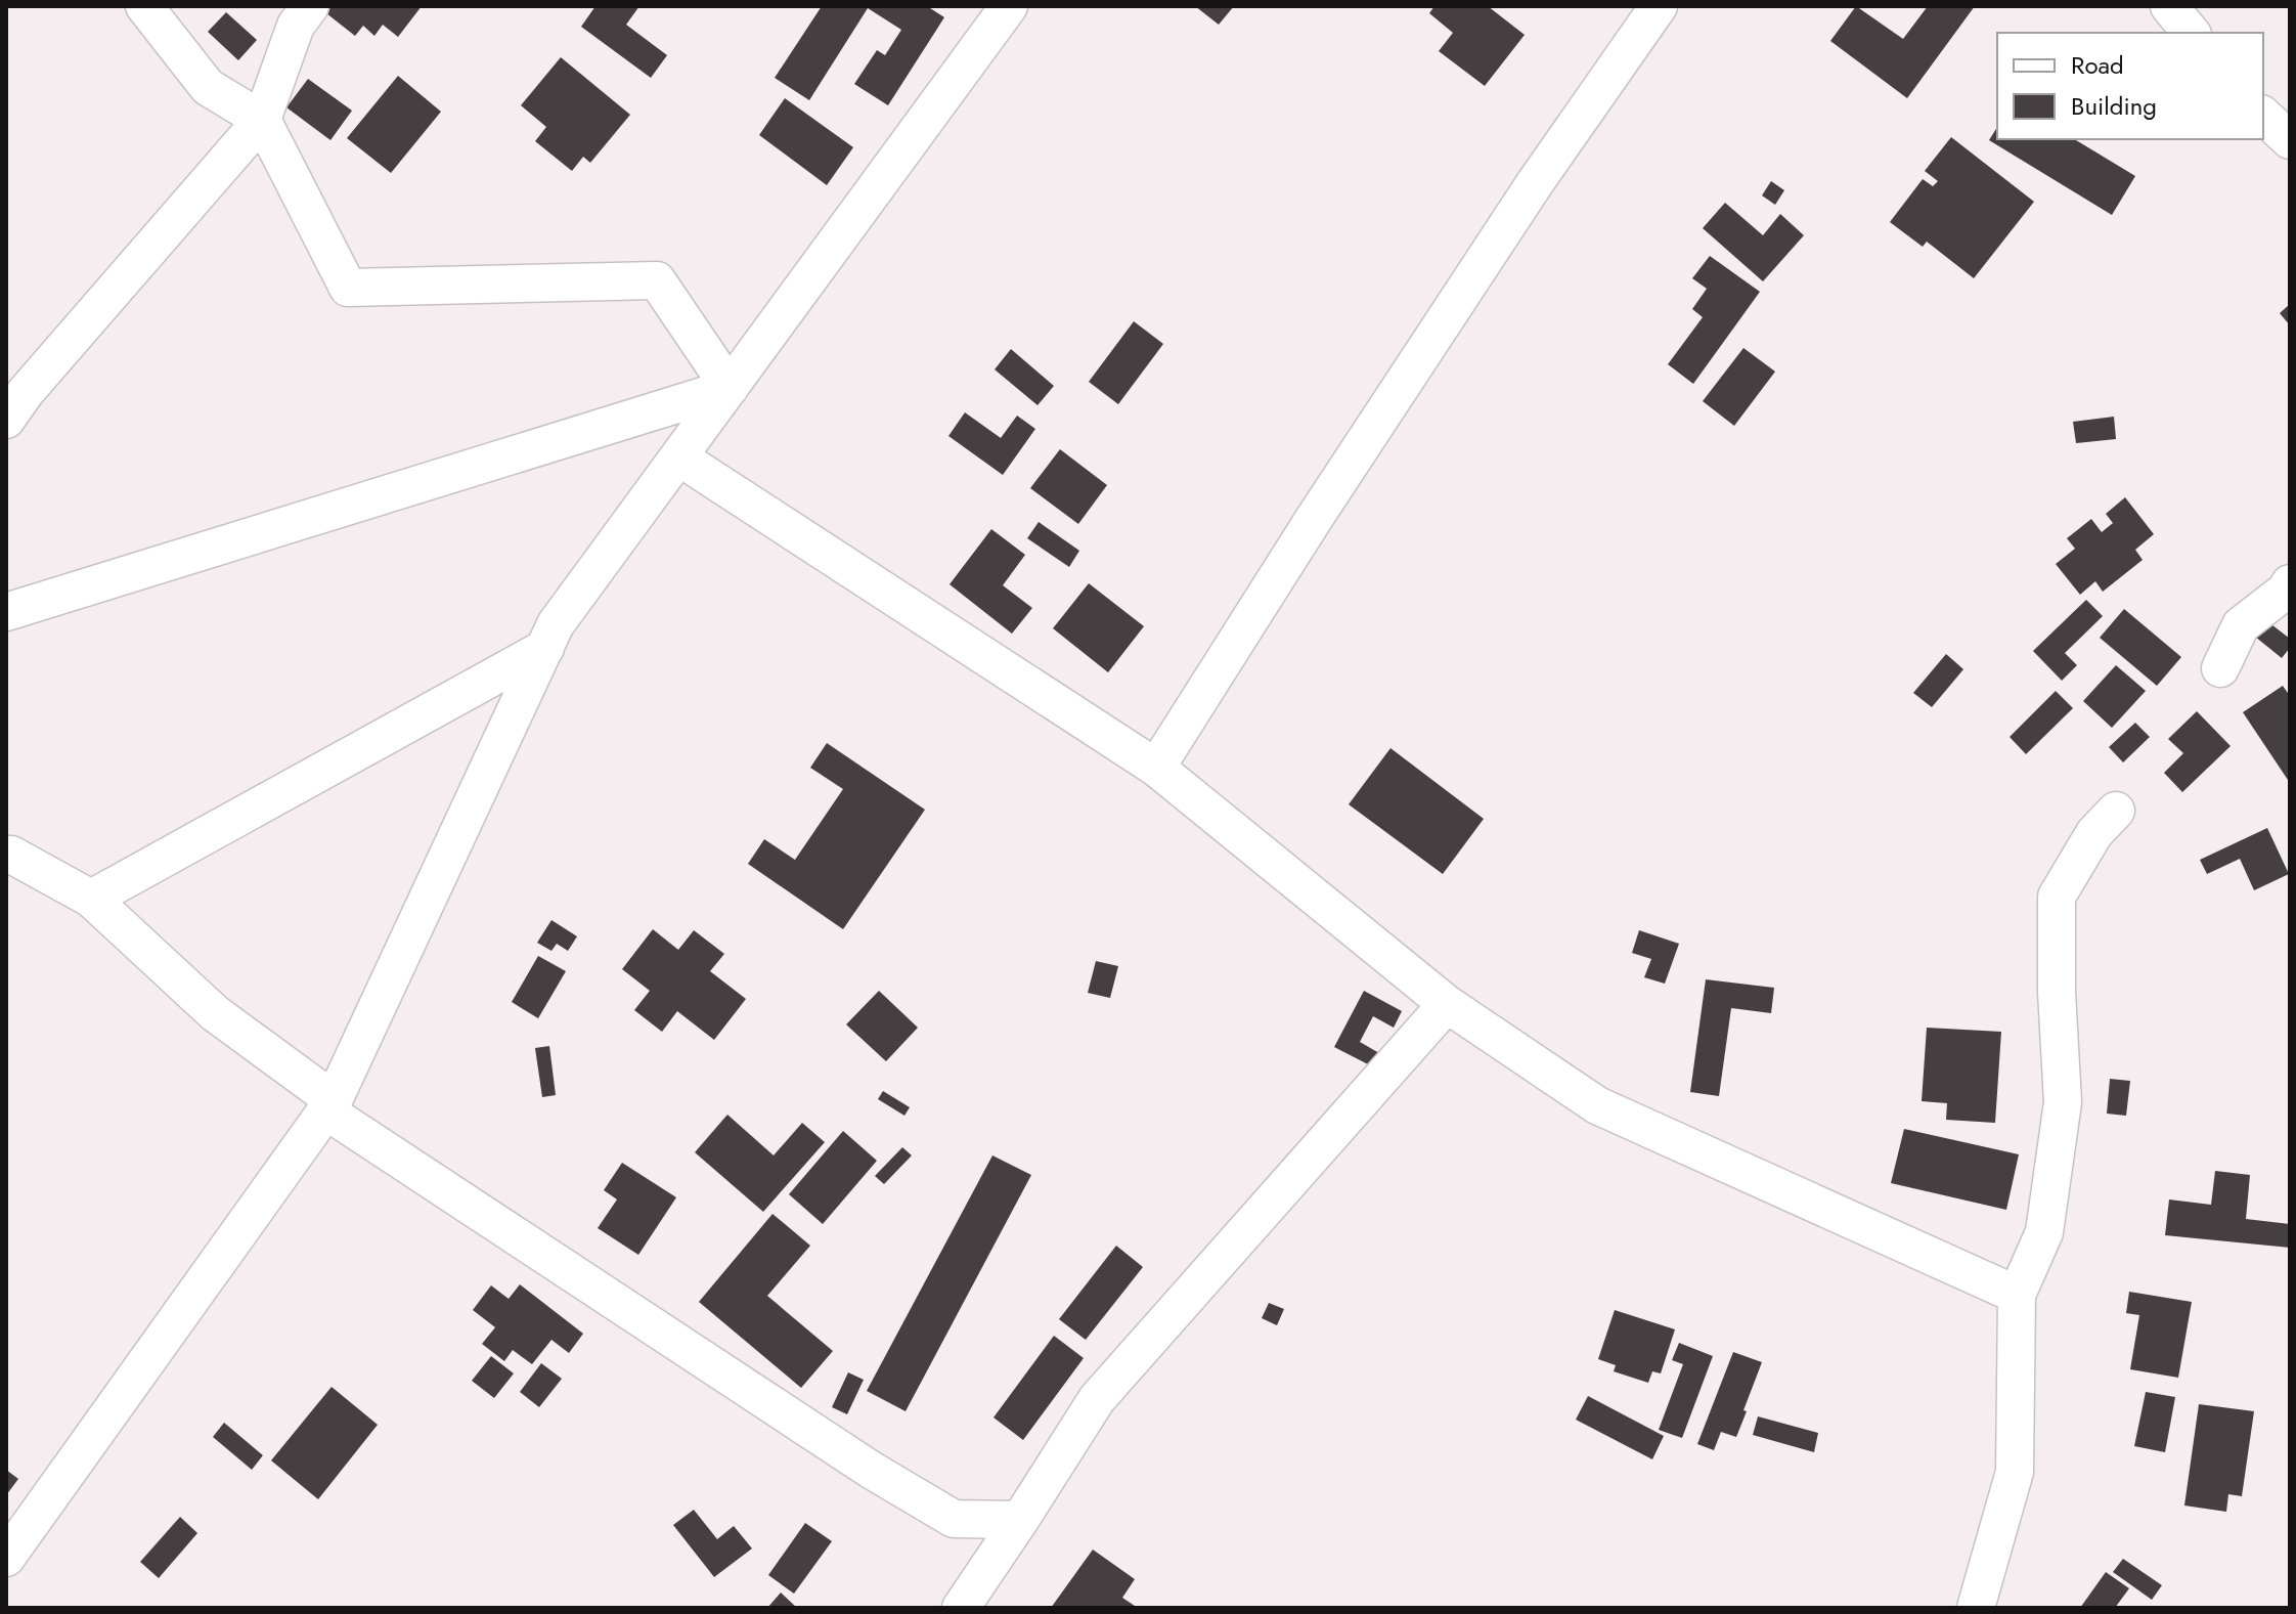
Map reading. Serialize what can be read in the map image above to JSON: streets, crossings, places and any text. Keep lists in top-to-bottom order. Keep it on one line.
{"legend":["Road","Building"]}
